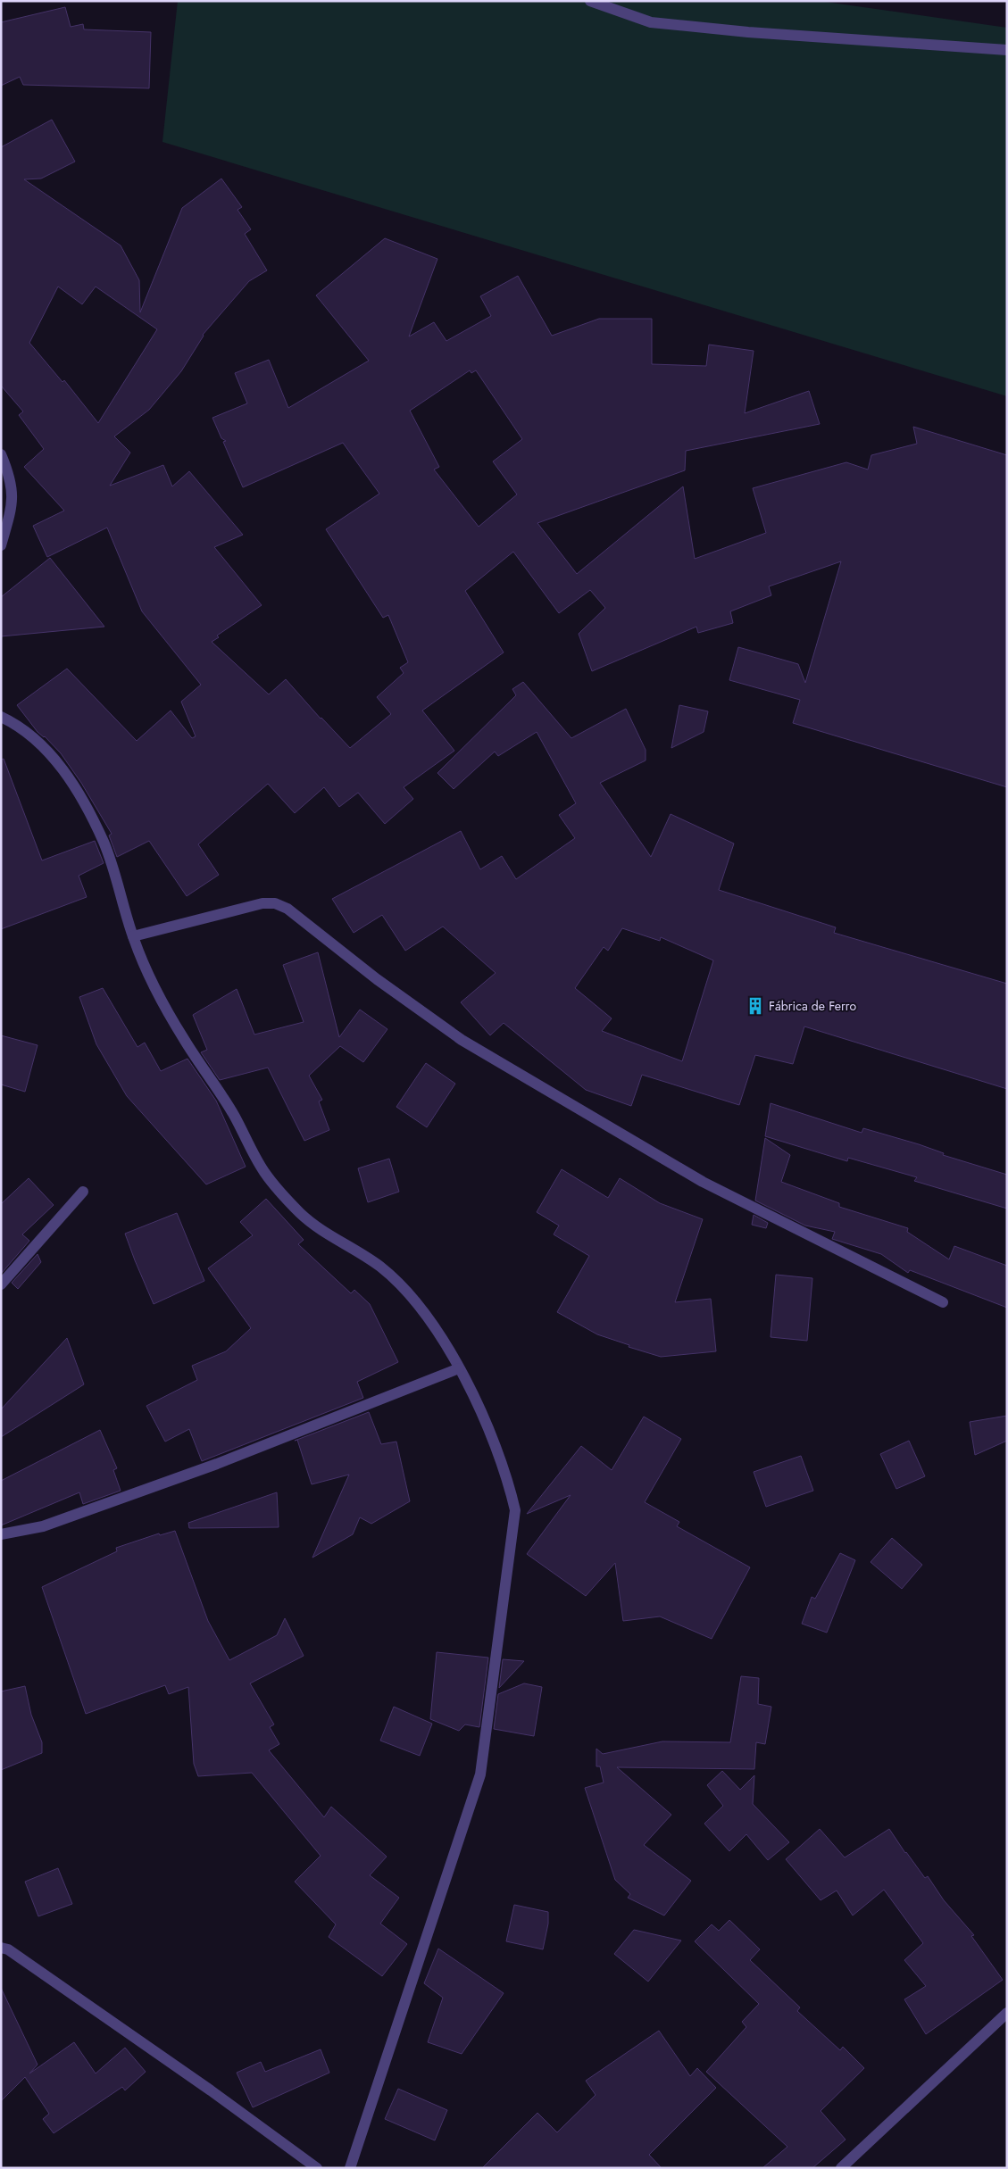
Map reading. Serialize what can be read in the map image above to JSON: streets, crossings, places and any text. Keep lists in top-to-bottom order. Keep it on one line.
{"places":{"building":["Fábrica de Ferro"]}}
